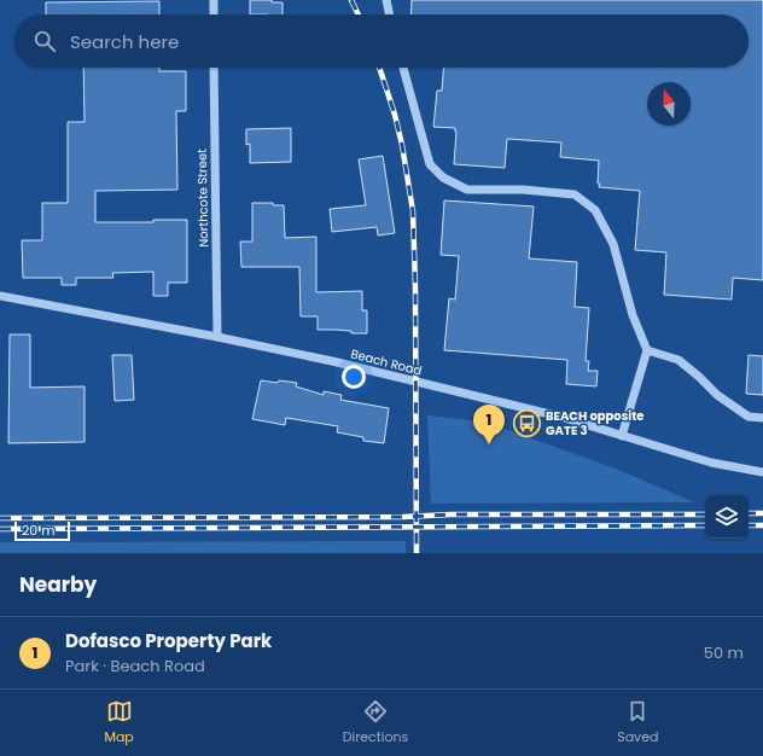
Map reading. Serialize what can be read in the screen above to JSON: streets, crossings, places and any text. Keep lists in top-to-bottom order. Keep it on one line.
{"streets":{"street":["Northcote Street","Beach Road"]},"crossings":[["Northcote Street","Beach Road"]],"places":{"bus stop":["BEACH opposite GATE 3"]},"scale_bar":"20 m","north":"top","page":{"search":"Search here","pins":"1","scale":"20 m","heading":"Nearby","list":[{"mark":"1","name":"Dofasco Property Park","note":"Park · Beach Road","value":"50 m"}],"nav":["Map","Directions","Saved"]}}
